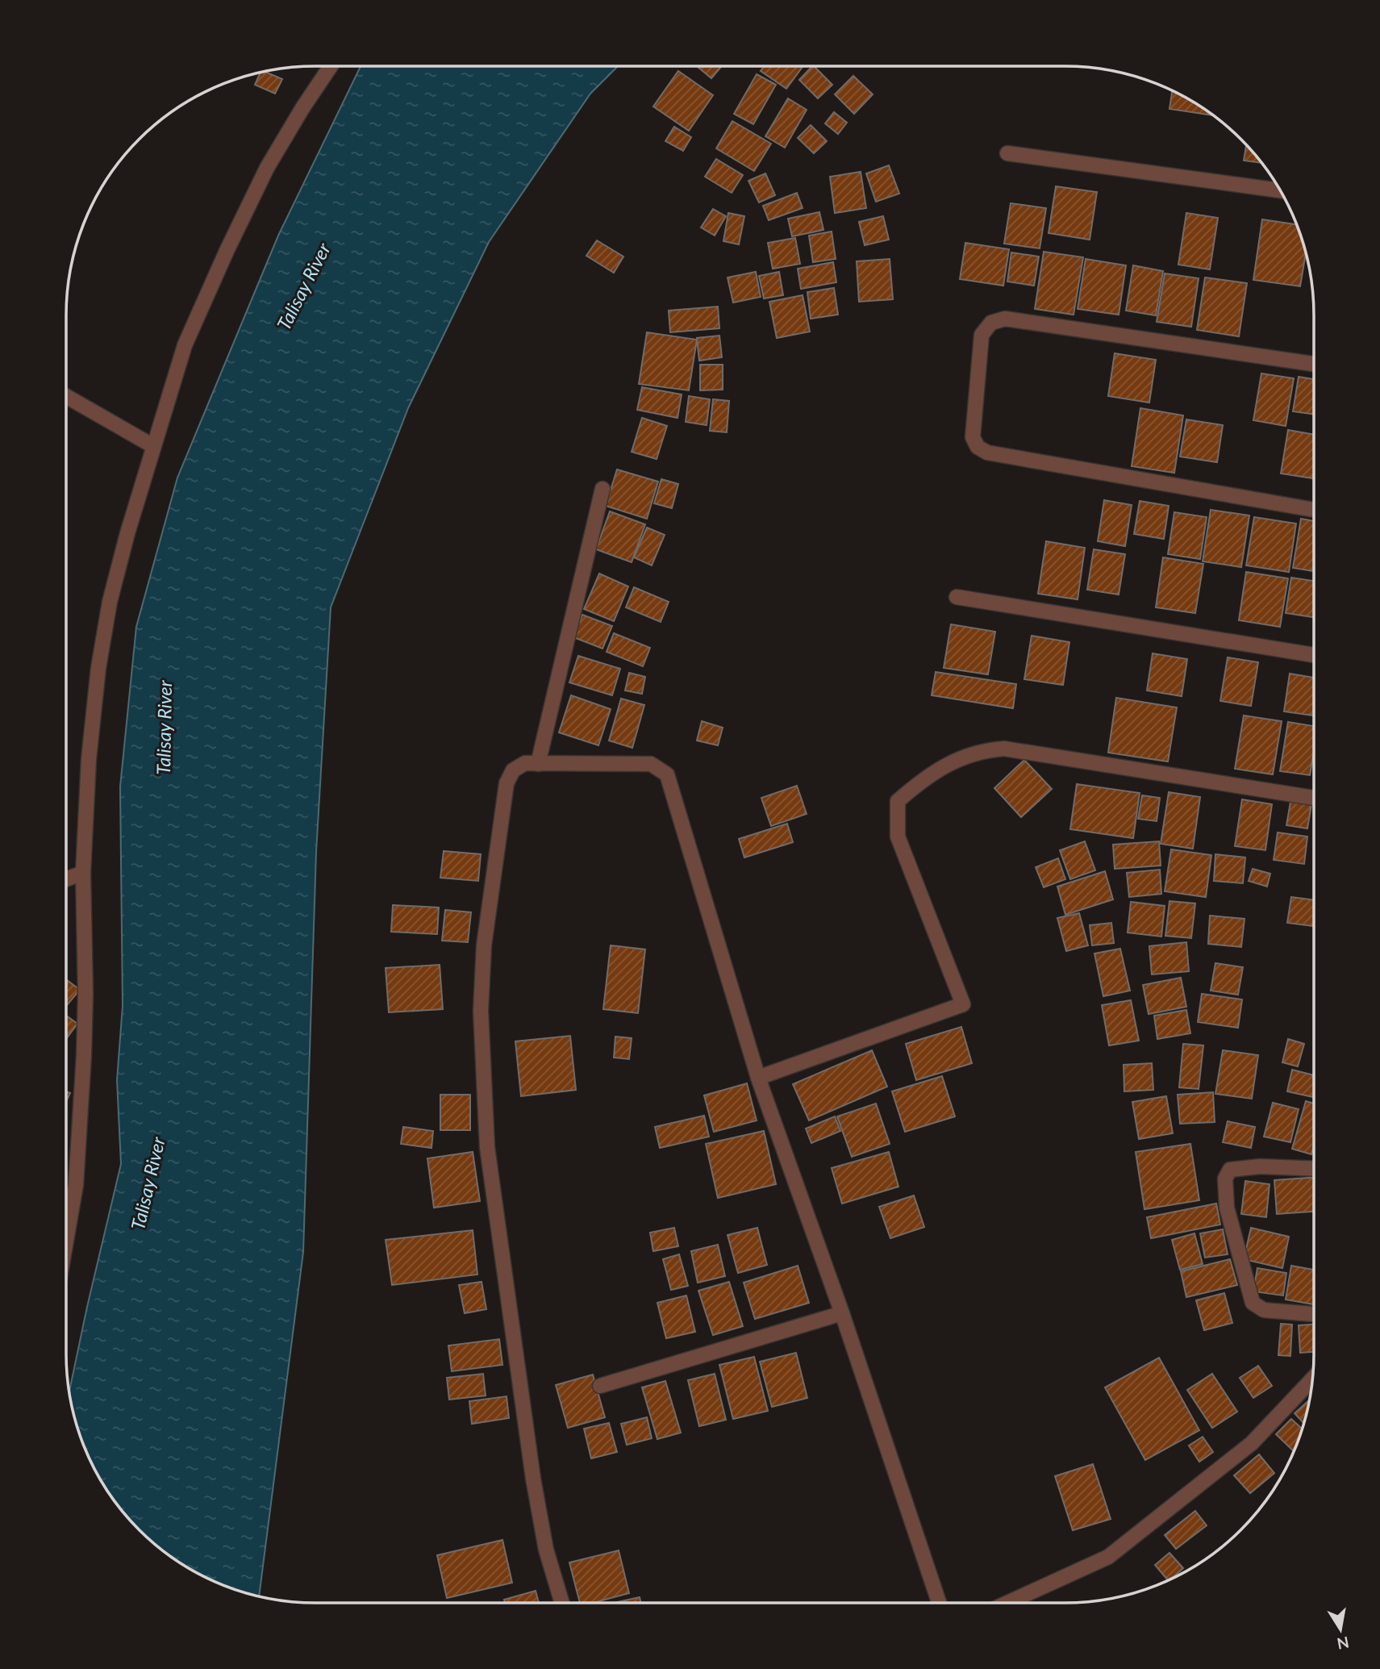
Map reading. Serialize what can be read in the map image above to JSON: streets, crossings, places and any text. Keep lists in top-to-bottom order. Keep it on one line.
{"water":["Talisay River"],"north":"bottom"}
